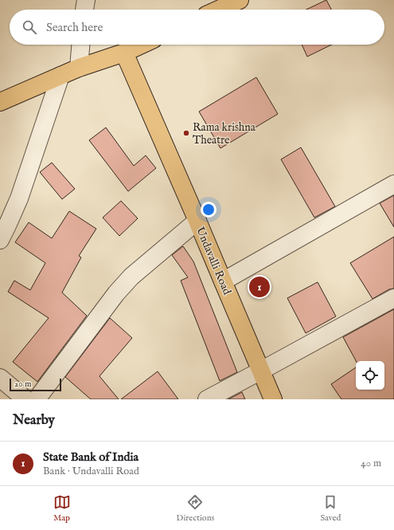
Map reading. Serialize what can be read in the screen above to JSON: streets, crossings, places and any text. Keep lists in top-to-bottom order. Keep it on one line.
{"streets":{"main road":["Undavalli Road"]},"places":["Rama krishna Theatre"],"scale_bar":"20 m","page":{"search":"Search here","pins":"1","scale":"20 m","heading":"Nearby","list":[{"mark":"1","name":"State Bank of India","note":"Bank · Undavalli Road","value":"40 m"}],"nav":["Map","Directions","Saved"]}}
